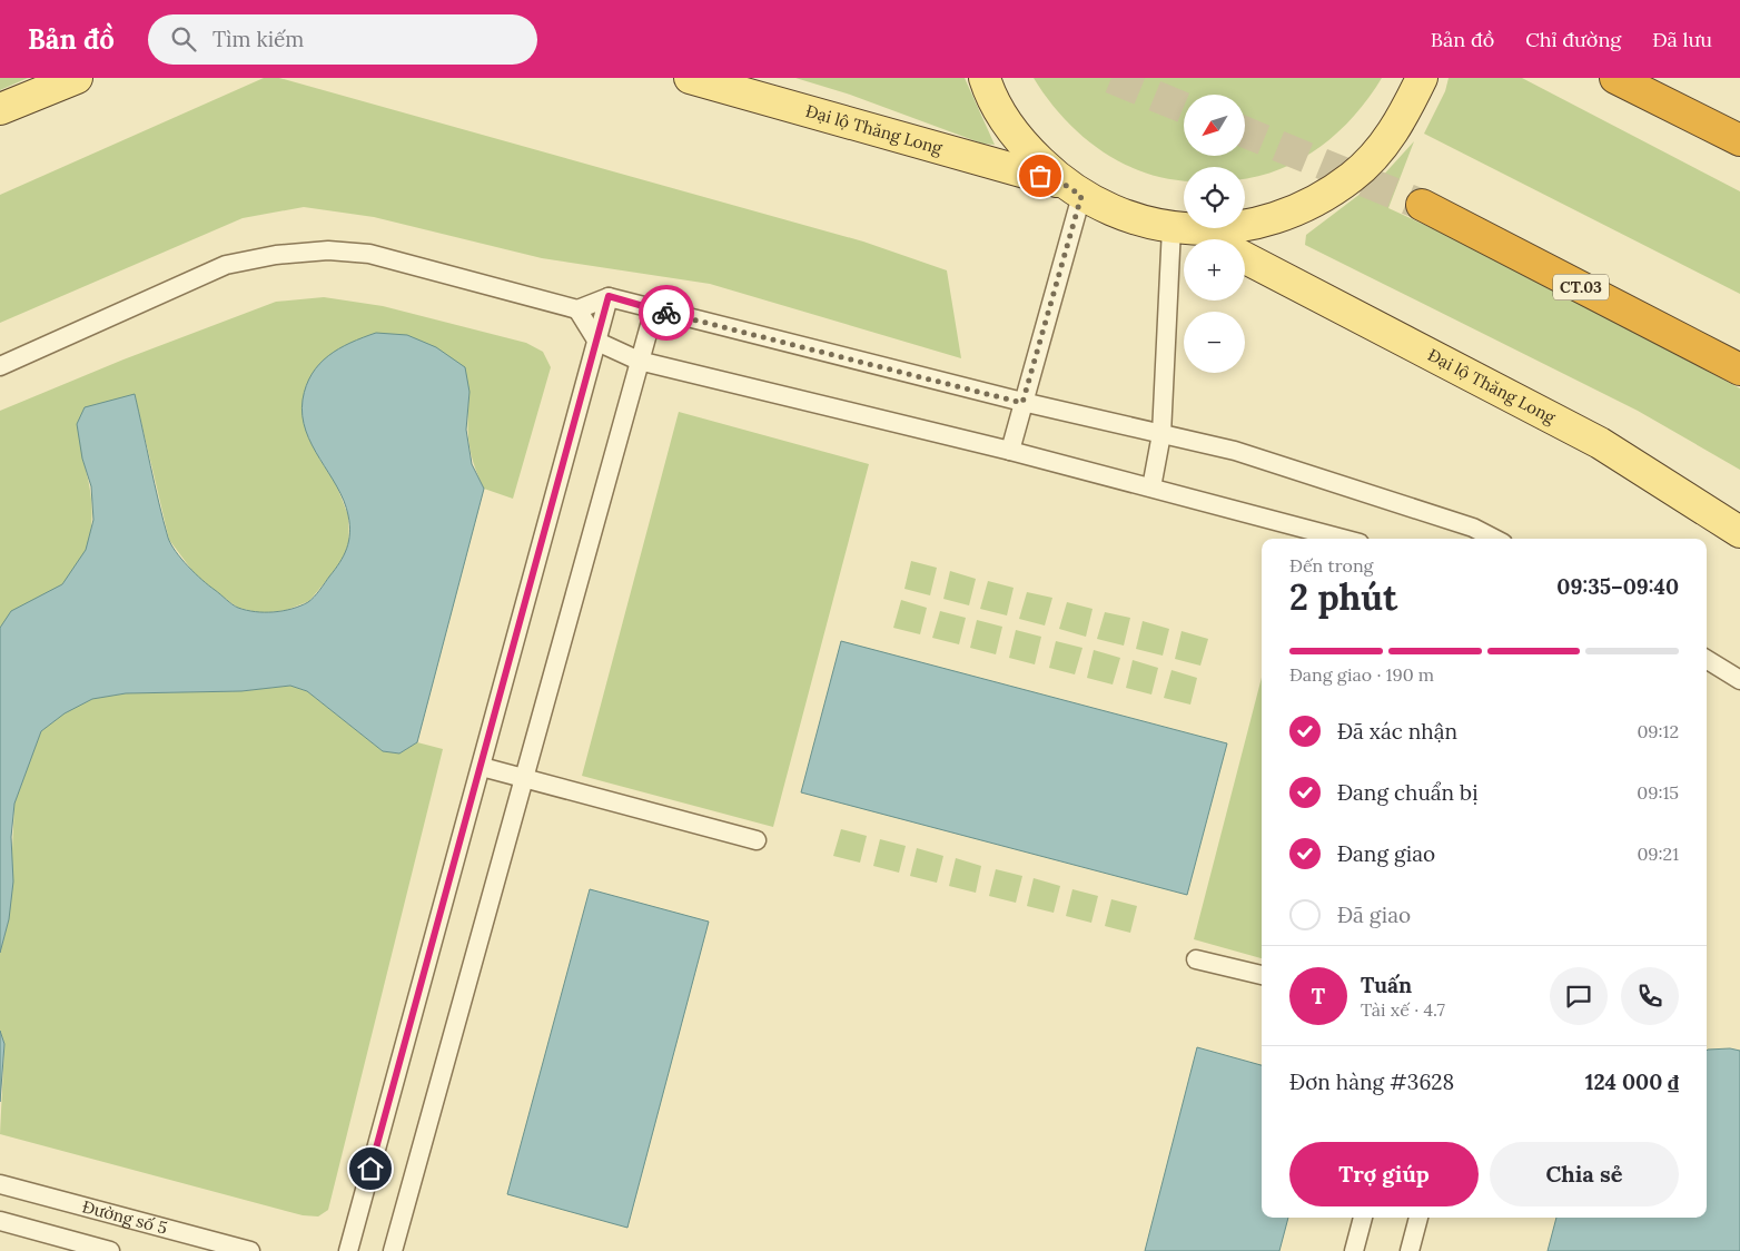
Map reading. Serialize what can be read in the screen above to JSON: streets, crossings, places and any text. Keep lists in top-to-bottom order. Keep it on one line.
{"streets":{"highway":["CT.03"],"main road":["Đại lộ Thăng Long"],"lane":["Đường số 5"]},"north":"bottom left","page":{"header":"Bản đồ","search":"Tìm kiếm","nav":["Bản đồ","Chỉ đường","Đã lưu"],"map_buttons":["+","−"],"heading":["2 phút","Đến trong","09:35–09:40"],"panel":["Tuấn","Tài xế · 4.7","Đơn hàng #3628","124 000 ₫"],"bar":"Đang giao · 190 m","list":[["Đã xác nhận","09:12"],["Đang chuẩn bị","09:15"],["Đang giao","09:21"],"Đã giao"],"round":"T","buttons":["Trợ giúp","Chia sẻ"]}}
